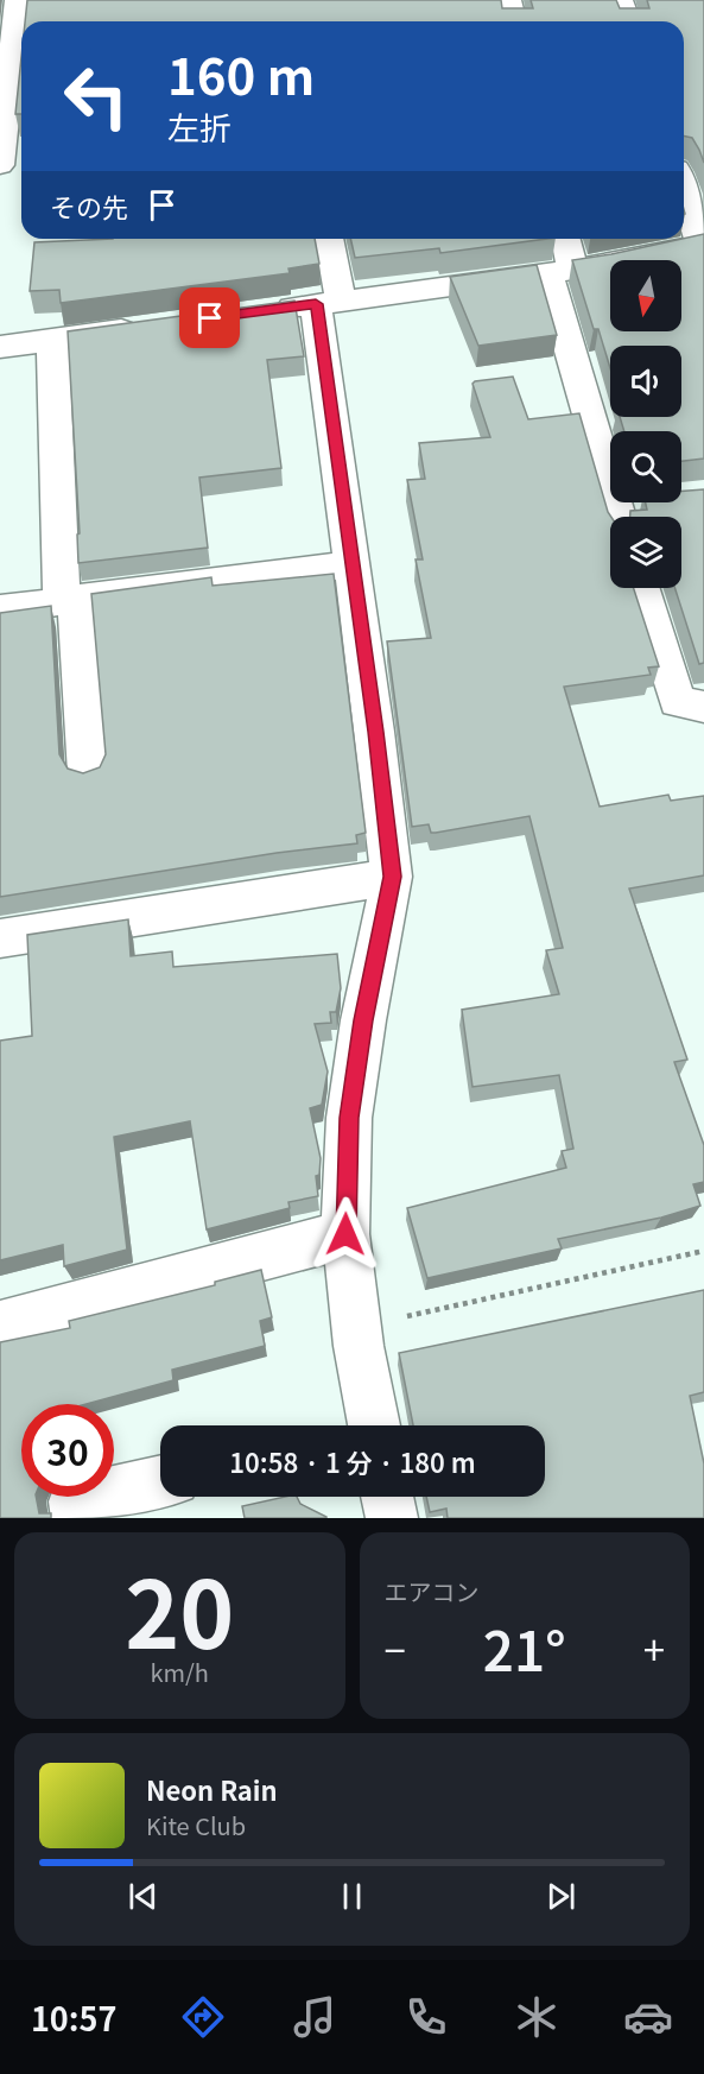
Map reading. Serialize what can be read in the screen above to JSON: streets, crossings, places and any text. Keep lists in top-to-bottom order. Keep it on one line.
{"north":"bottom","page":{"turn":["160 m","左折"],"then":"その先","limit":"30","trip":"10:58 · 1 分 · 180 m","tile":[["20","km/h"],"エアコン"],"heat":["−","21°","+"],"song":["Neon Rain","Kite Club"],"tabs":"10:57"}}
